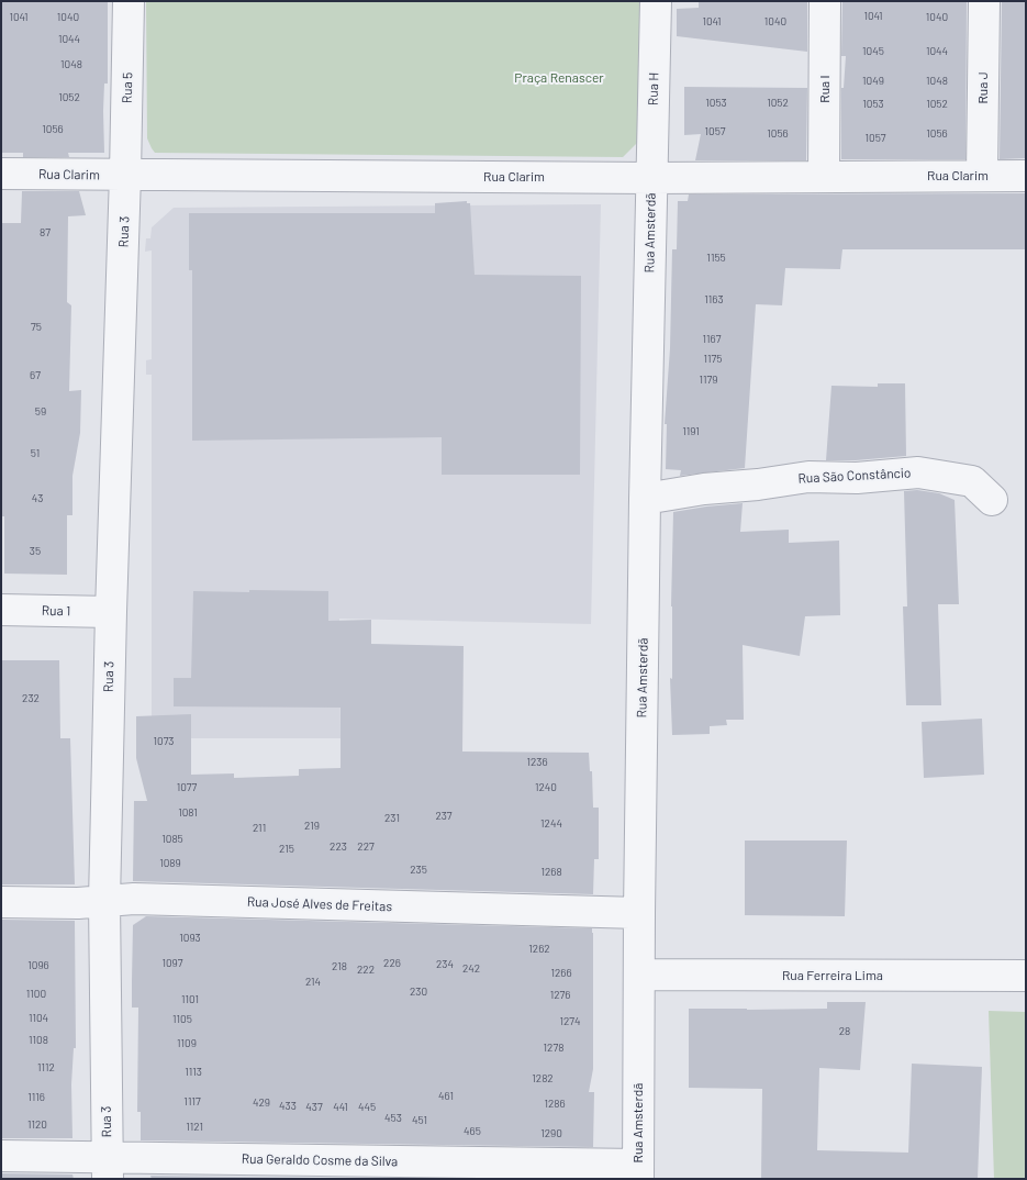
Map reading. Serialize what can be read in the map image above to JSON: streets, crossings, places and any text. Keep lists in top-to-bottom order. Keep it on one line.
{"streets":{"street":["Rua 5","Rua J","Rua H","Rua I","Rua Clarim","Rua 3","Rua Amsterdã","Rua São Constâncio","Rua 1","Rua José Alves de Freitas","Rua Ferreira Lima","Rua Geraldo Cosme da Silva"]},"crossings":[["Rua 5","Rua Clarim"],["Rua 5","Rua 3"],["Rua J","Rua Clarim"],["Rua H","Rua Clarim"],["Rua H","Rua Amsterdã"],["Rua I","Rua Clarim"],["Rua Clarim","Rua 3"],["Rua Clarim","Rua Amsterdã"],["Rua 3","Rua 1"],["Rua 3","Rua José Alves de Freitas"],["Rua 3","Rua Geraldo Cosme da Silva"],["Rua Amsterdã","Rua São Constâncio"],["Rua Amsterdã","Rua José Alves de Freitas"],["Rua Amsterdã","Rua Ferreira Lima"],["Rua Amsterdã","Rua Geraldo Cosme da Silva"]],"parks":["Praça Renascer"],"house_numbers":["1041","1041","1040","1040","1041","1040","1044","1045","1044","1048","1049","1048","1052","1053","1052","1053","1052","1056","1057","1056","1056","1057","87","1155","1163","75","1167","1175","67","1179","59","1191","51","43","35","232","1073","1236","1077","1240","1081","237","231","1244","219","211","1085","223","227","215","1089","235","1268","1093","1262","1097","226","234","1096","218","242","222","1266","214","230","1100","1276","1101","1104","1105","1274","28","1108","1109","1278","1112","1113","1282","461","1116","1117","429","1286","433","437","441","445","453","451","1120","1121","465","1290"]}
